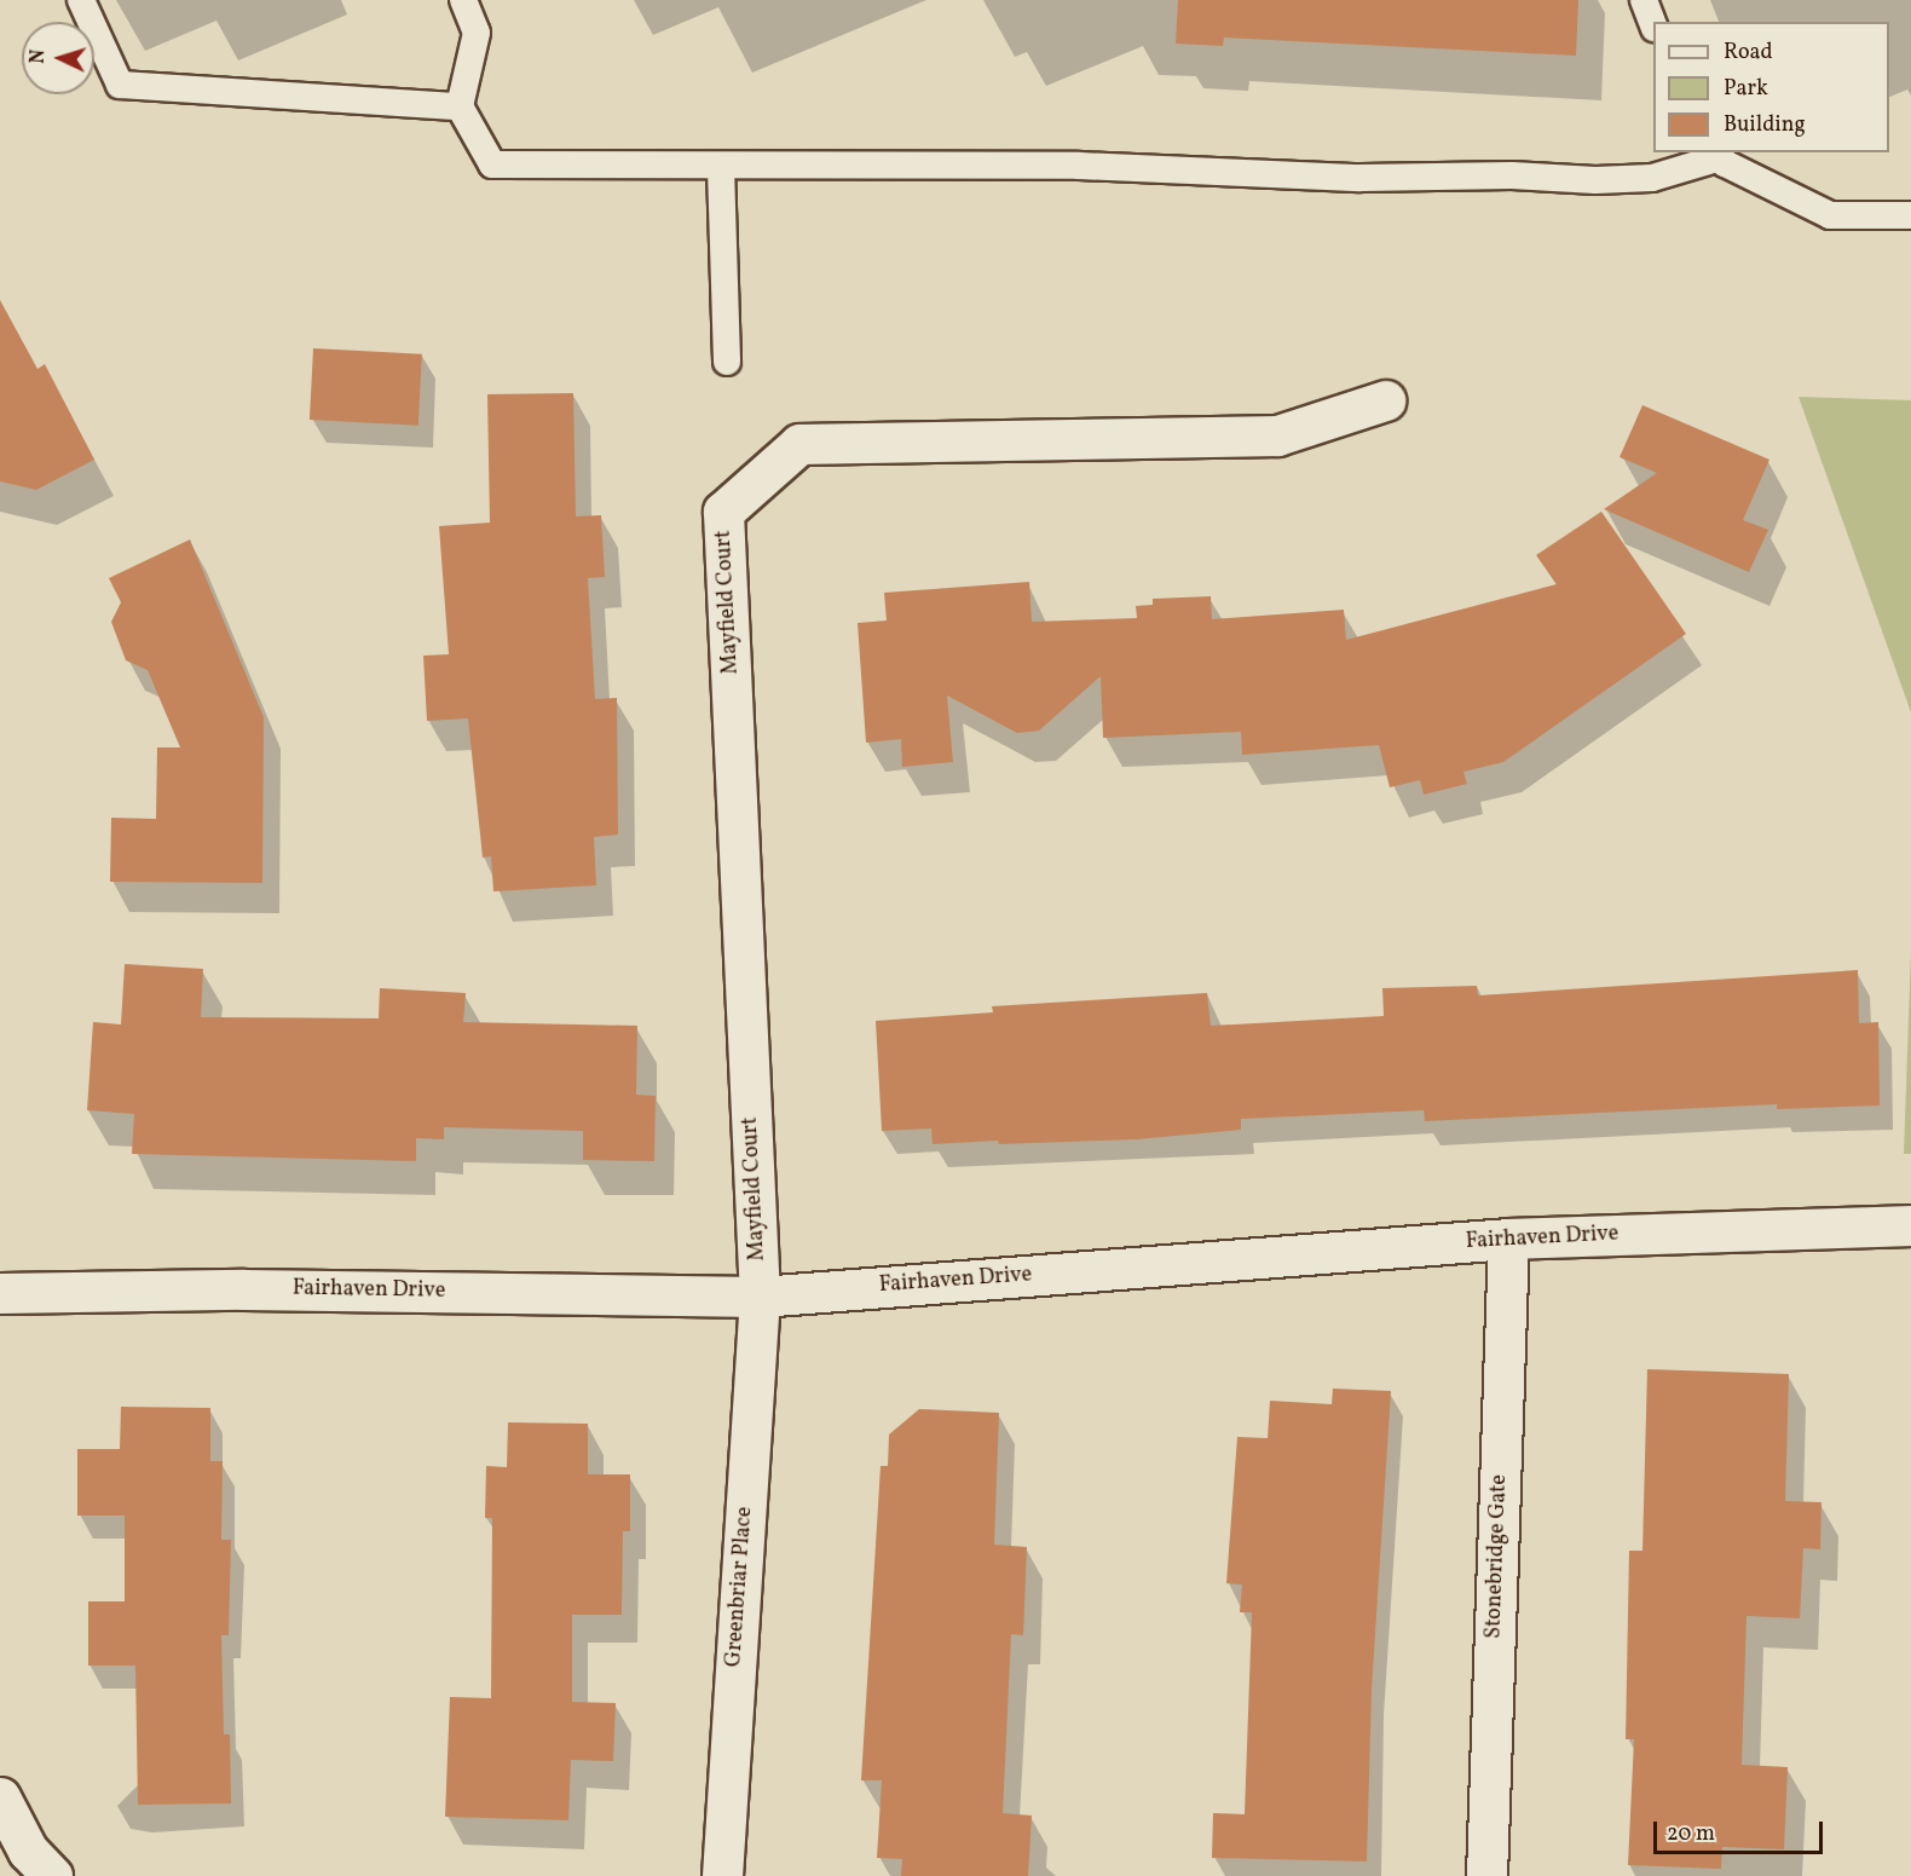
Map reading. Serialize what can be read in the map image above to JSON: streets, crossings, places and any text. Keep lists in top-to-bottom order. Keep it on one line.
{"streets":{"street":["Mayfield Court","Fairhaven Drive","Stonebridge Gate","Greenbriar Place"]},"crossings":[["Mayfield Court","Fairhaven Drive"],["Mayfield Court","Greenbriar Place"],["Fairhaven Drive","Stonebridge Gate"],["Fairhaven Drive","Greenbriar Place"]],"legend":["Road","Park","Building"],"scale_bar":"20 m","north":"left"}
